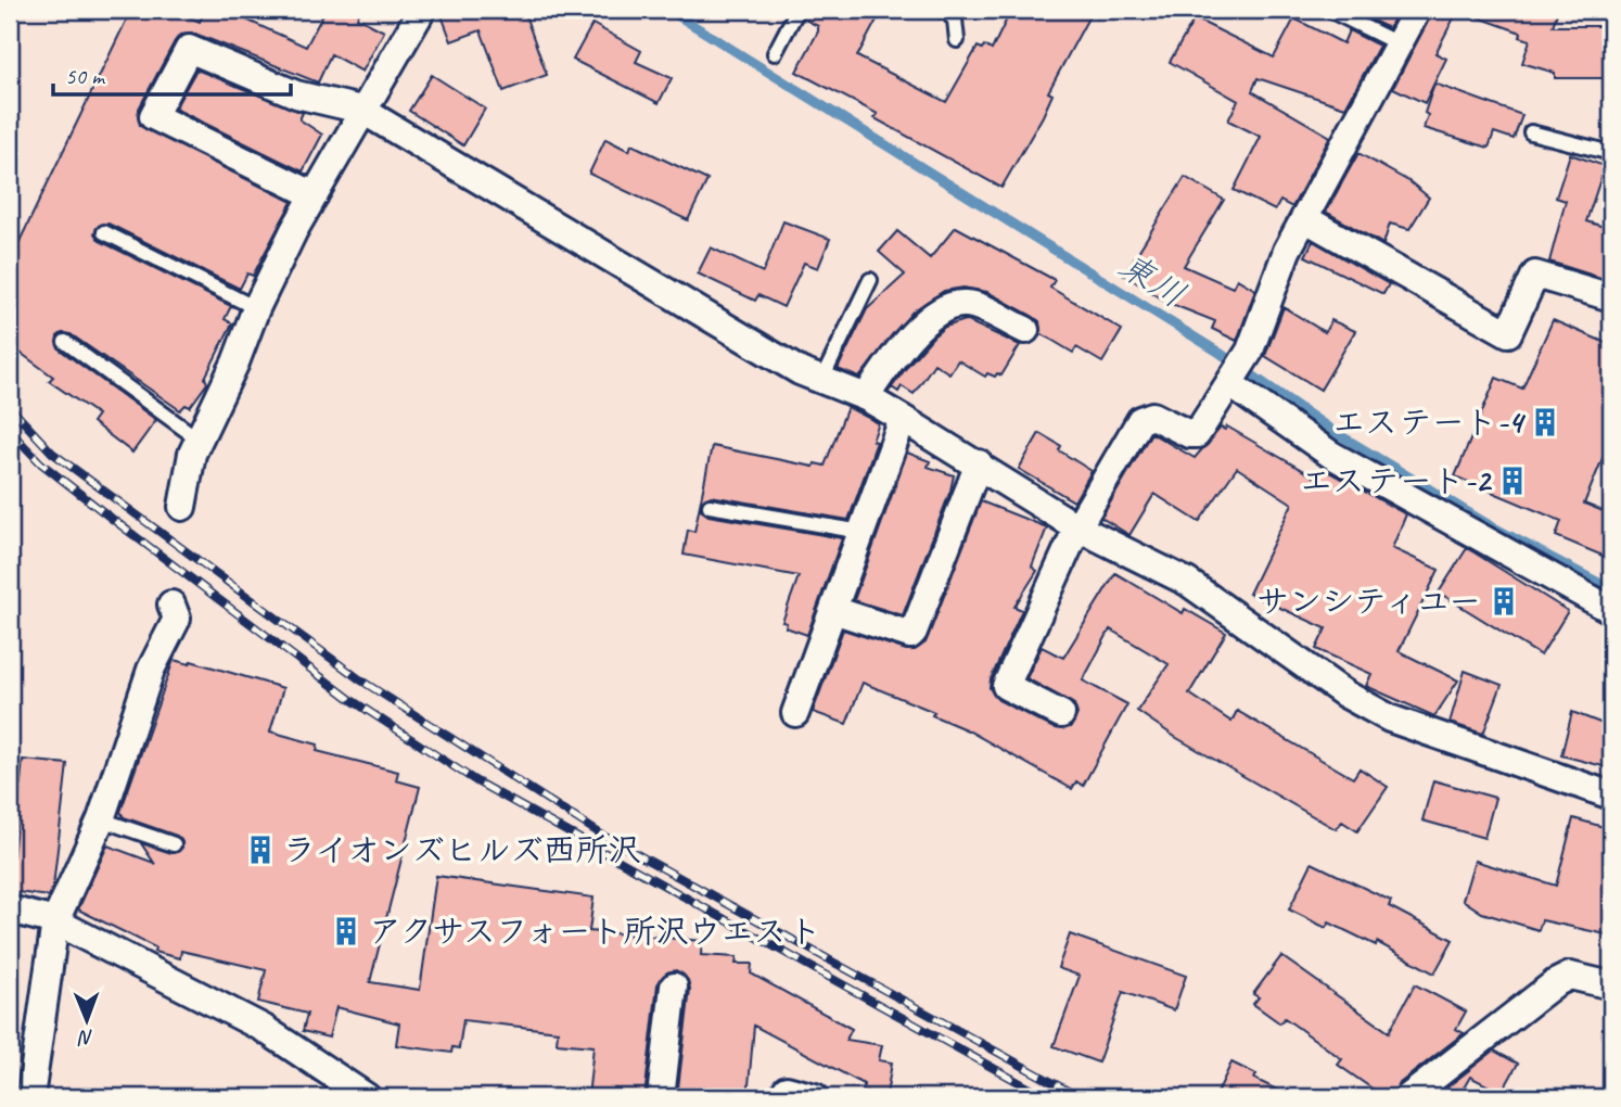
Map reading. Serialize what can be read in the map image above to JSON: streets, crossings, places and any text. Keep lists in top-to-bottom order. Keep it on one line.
{"water":["東川"],"places":{"building":["エステート-4","エステート-2","サンシティユー","ライオンズヒルズ西所沢","アクサスフォート所沢ウエスト"]},"scale_bar":"50 m","north":"bottom"}
